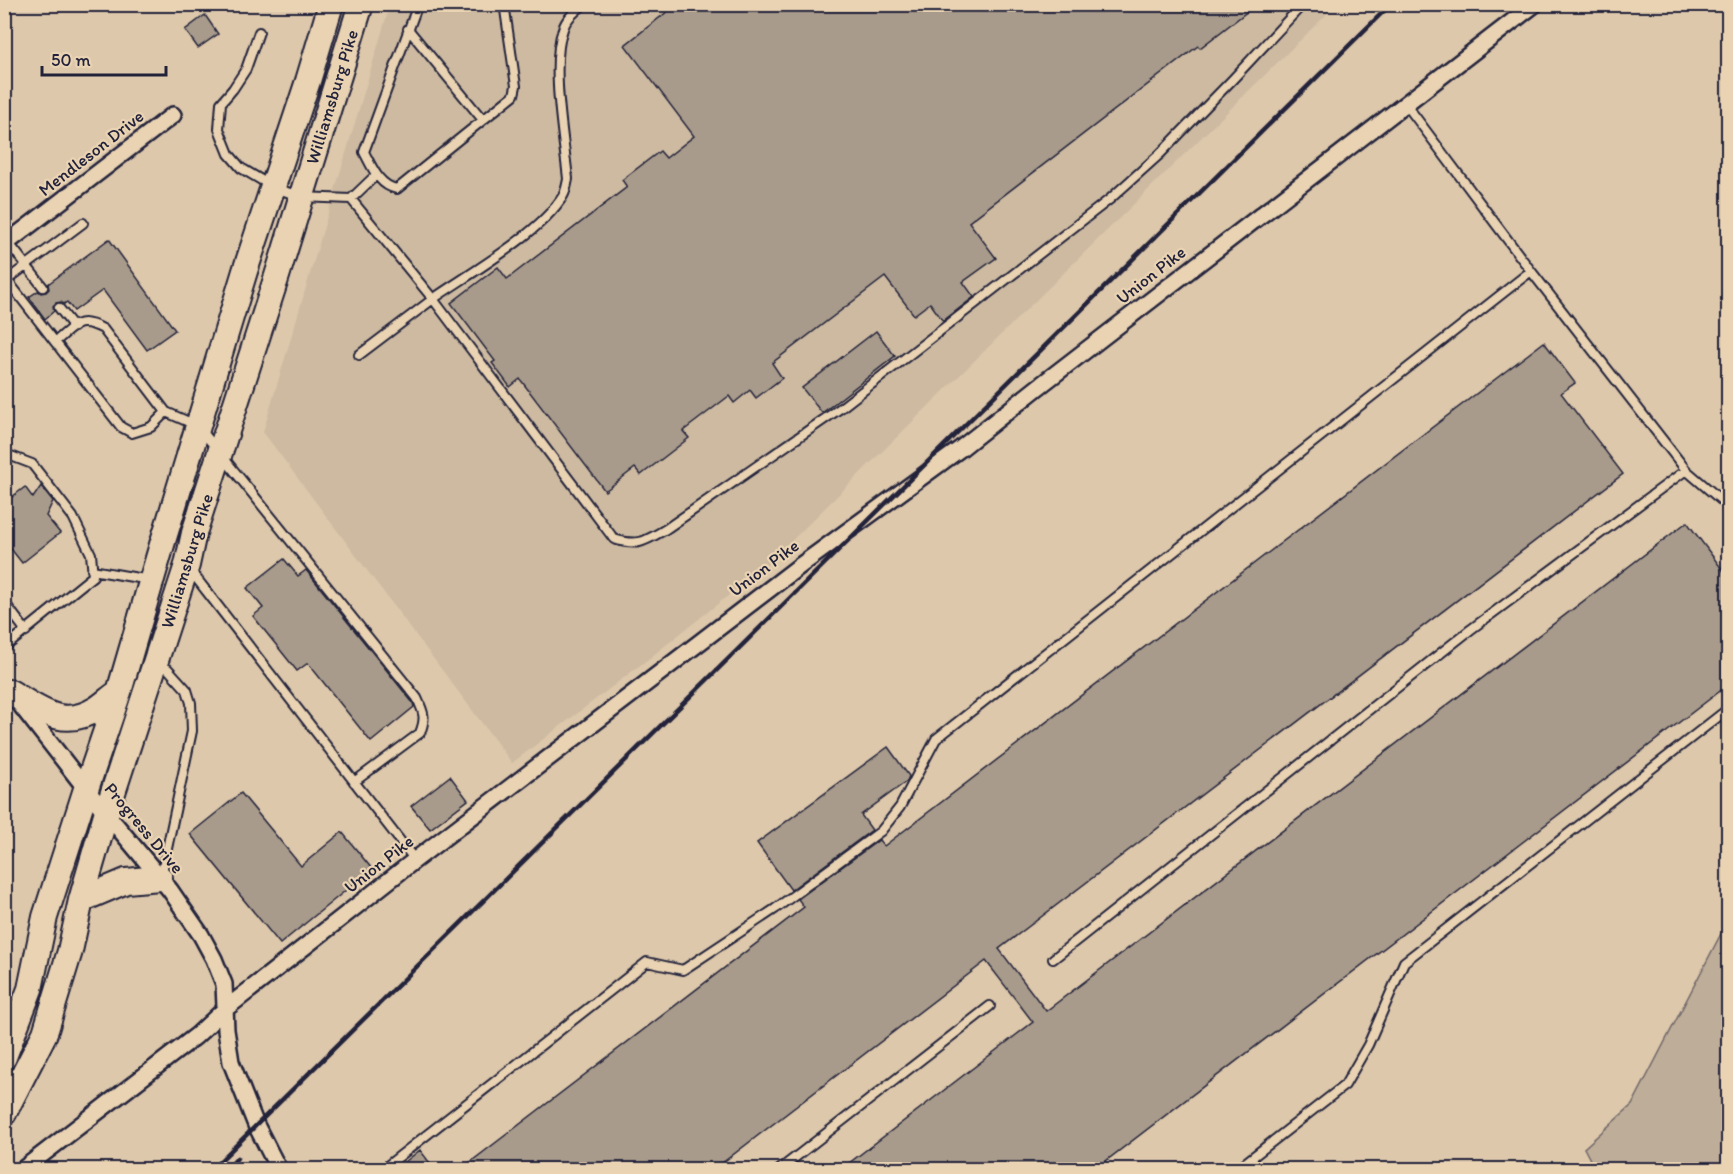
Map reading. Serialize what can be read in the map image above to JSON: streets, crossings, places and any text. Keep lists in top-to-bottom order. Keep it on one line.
{"streets":{"main road":["Williamsburg Pike"],"street":["Mendleson Drive","Union Pike","Progress Drive"]},"crossings":[["Williamsburg Pike","Progress Drive"],["Union Pike","Progress Drive"]],"scale_bar":"50 m"}
